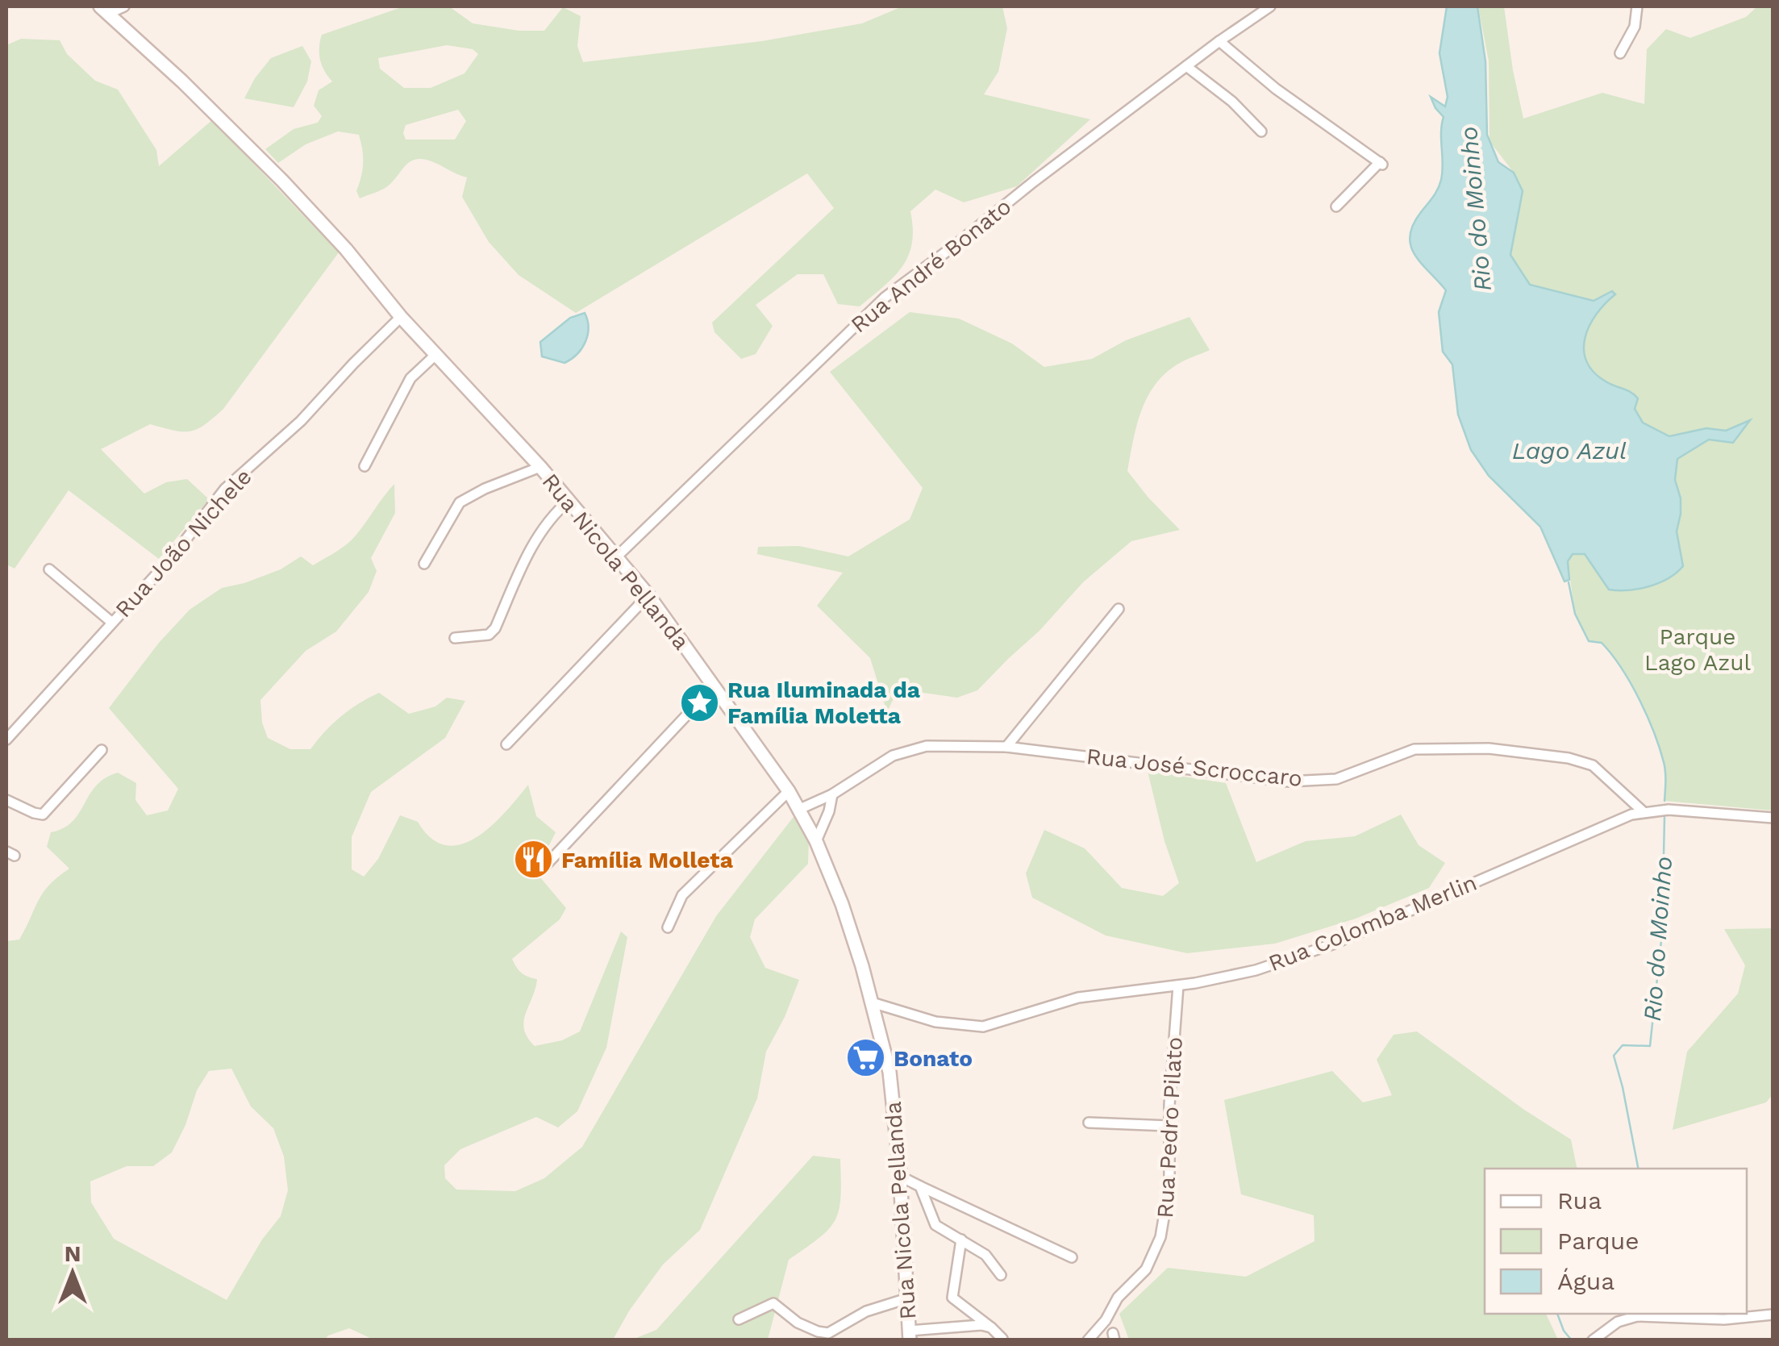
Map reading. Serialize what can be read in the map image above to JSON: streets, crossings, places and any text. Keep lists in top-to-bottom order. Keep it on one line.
{"streets":{"main road":["Rua Nicola Pellanda"],"street":["Rua André Bonato","Rua João Nichele","Rua José Scroccaro","Rua Colomba Merlin","Rua Pedro Pilato"]},"crossings":[["Rua André Bonato","Rua Nicola Pellanda"],["Rua João Nichele","Rua Nicola Pellanda"],["Rua Nicola Pellanda","Rua José Scroccaro"],["Rua Nicola Pellanda","Rua Colomba Merlin"],["Rua José Scroccaro","Rua Colomba Merlin"],["Rua Colomba Merlin","Rua Pedro Pilato"]],"water":["Rio do Moinho","Lago Azul"],"parks":["Parque Lago Azul"],"places":{"place":["Rua Iluminada da Família Moletta"],"restaurant":["Família Molleta"],"supermarket":["Bonato"]},"legend":["Rua","Parque","Água"],"north":"top"}
